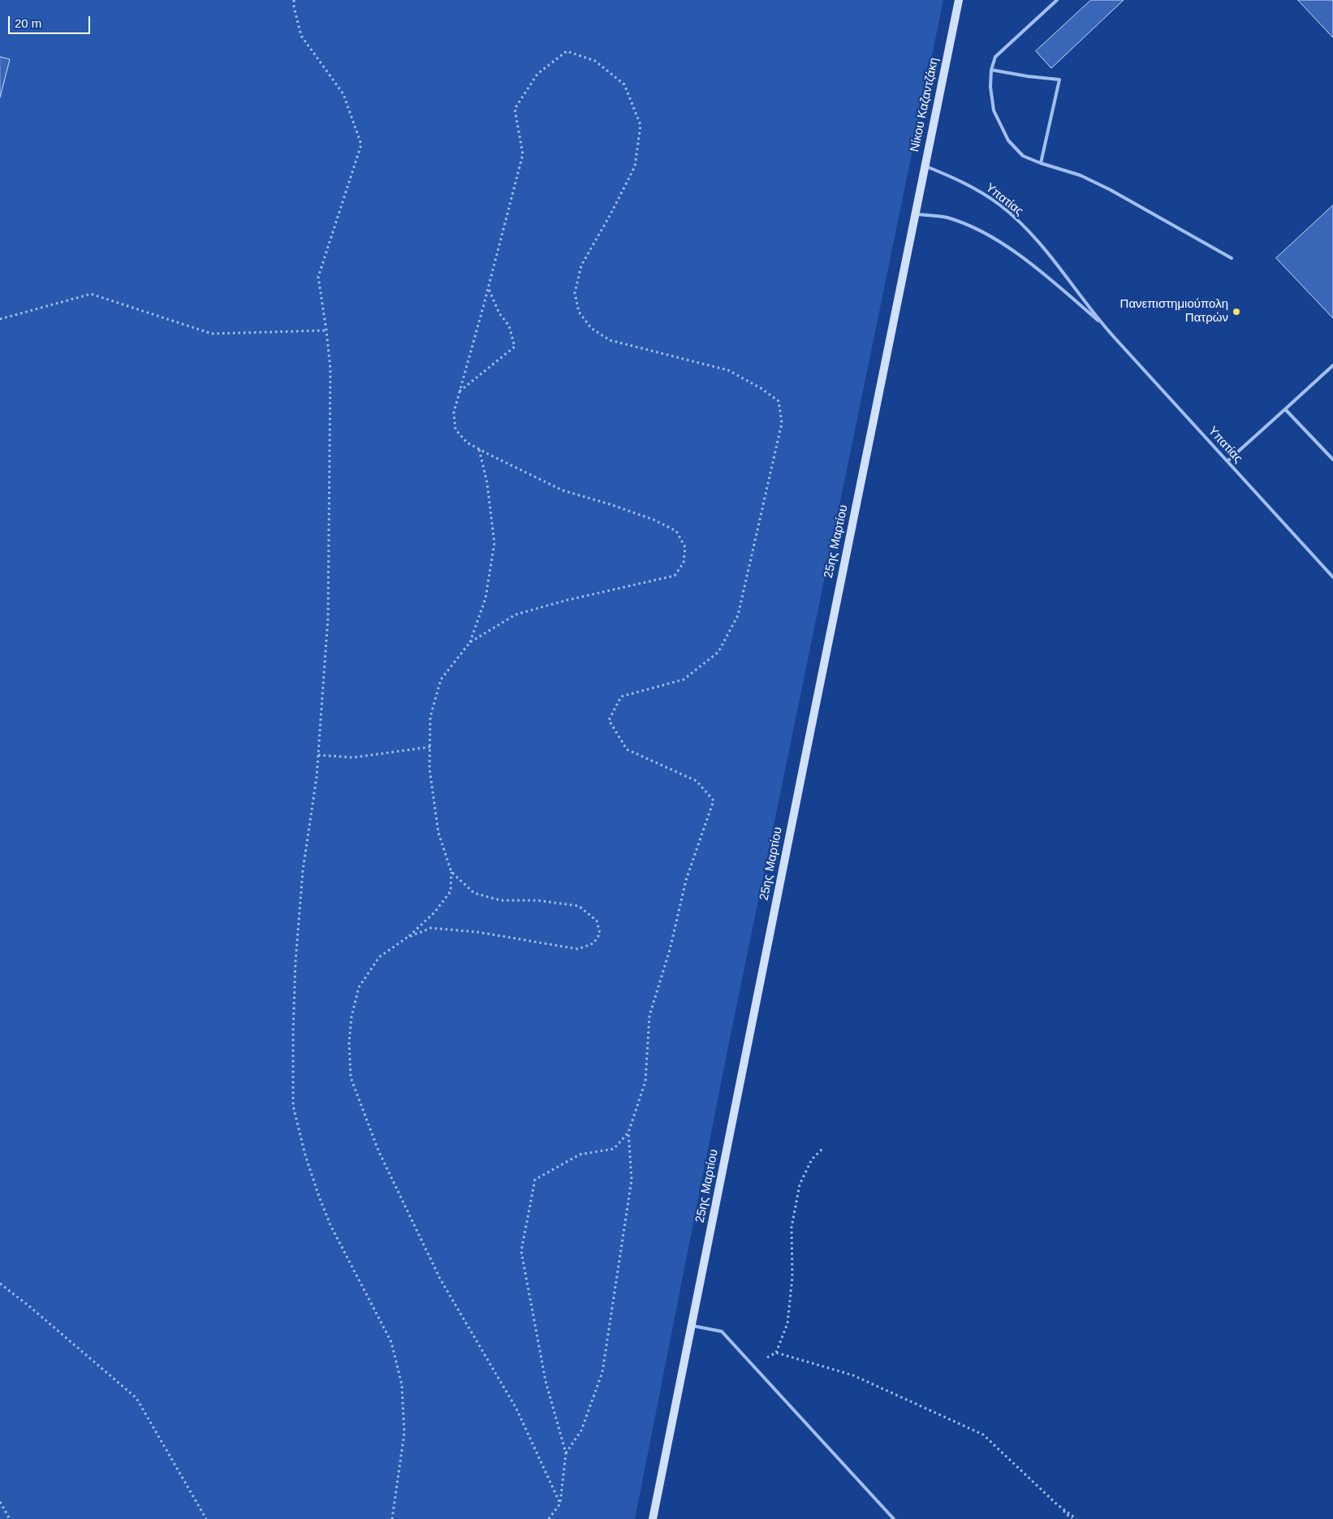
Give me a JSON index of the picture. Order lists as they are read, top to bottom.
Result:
{
  "streets": {
    "street": ["Νίκου Καζαντζάκη", "25ης Μαρτίου"],
    "lane": ["Υπατίας"]
  },
  "crossings": [
    ["Νίκου Καζαντζάκη", "Υπατίας"],
    ["Νίκου Καζαντζάκη", "25ης Μαρτίου"],
    ["Υπατίας", "25ης Μαρτίου"]
  ],
  "places": ["Πανεπιστημιούπολη Πατρών"],
  "scale_bar": "20 m"
}
